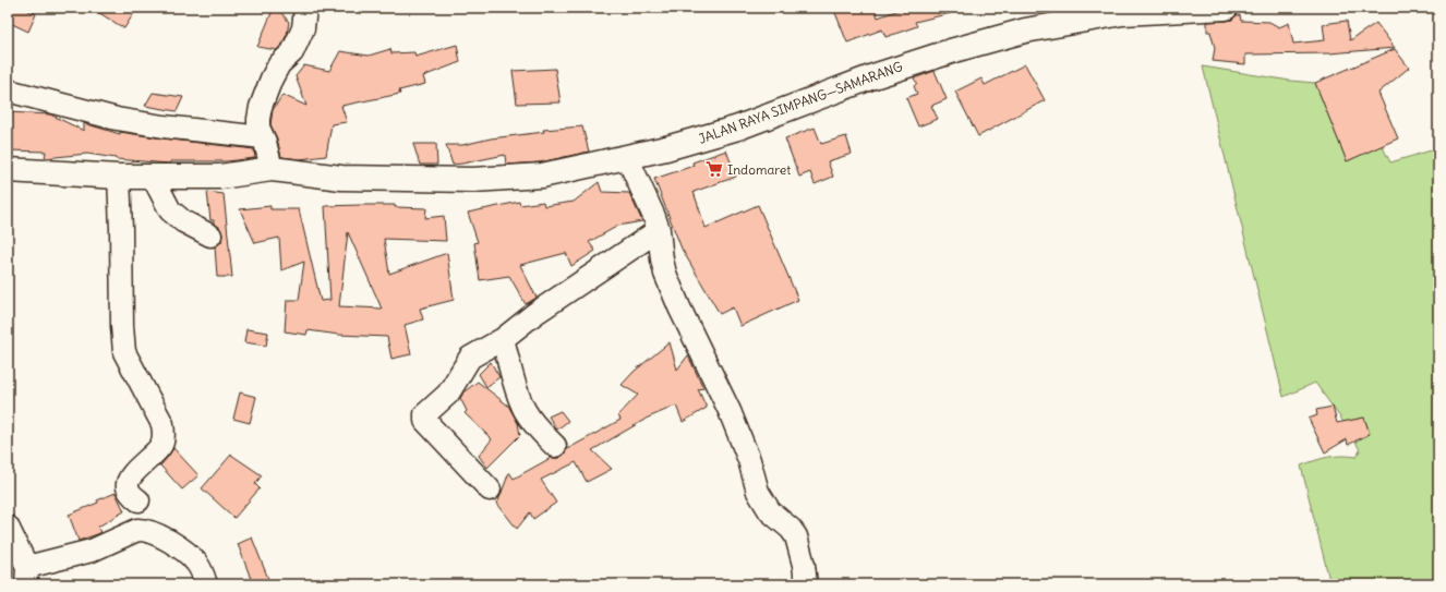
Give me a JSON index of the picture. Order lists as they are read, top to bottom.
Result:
{
  "streets": {
    "main road": ["JALAN RAYA SIMPANG—SAMARANG"]
  },
  "places": {
    "supermarket": ["Indomaret"]
  }
}
